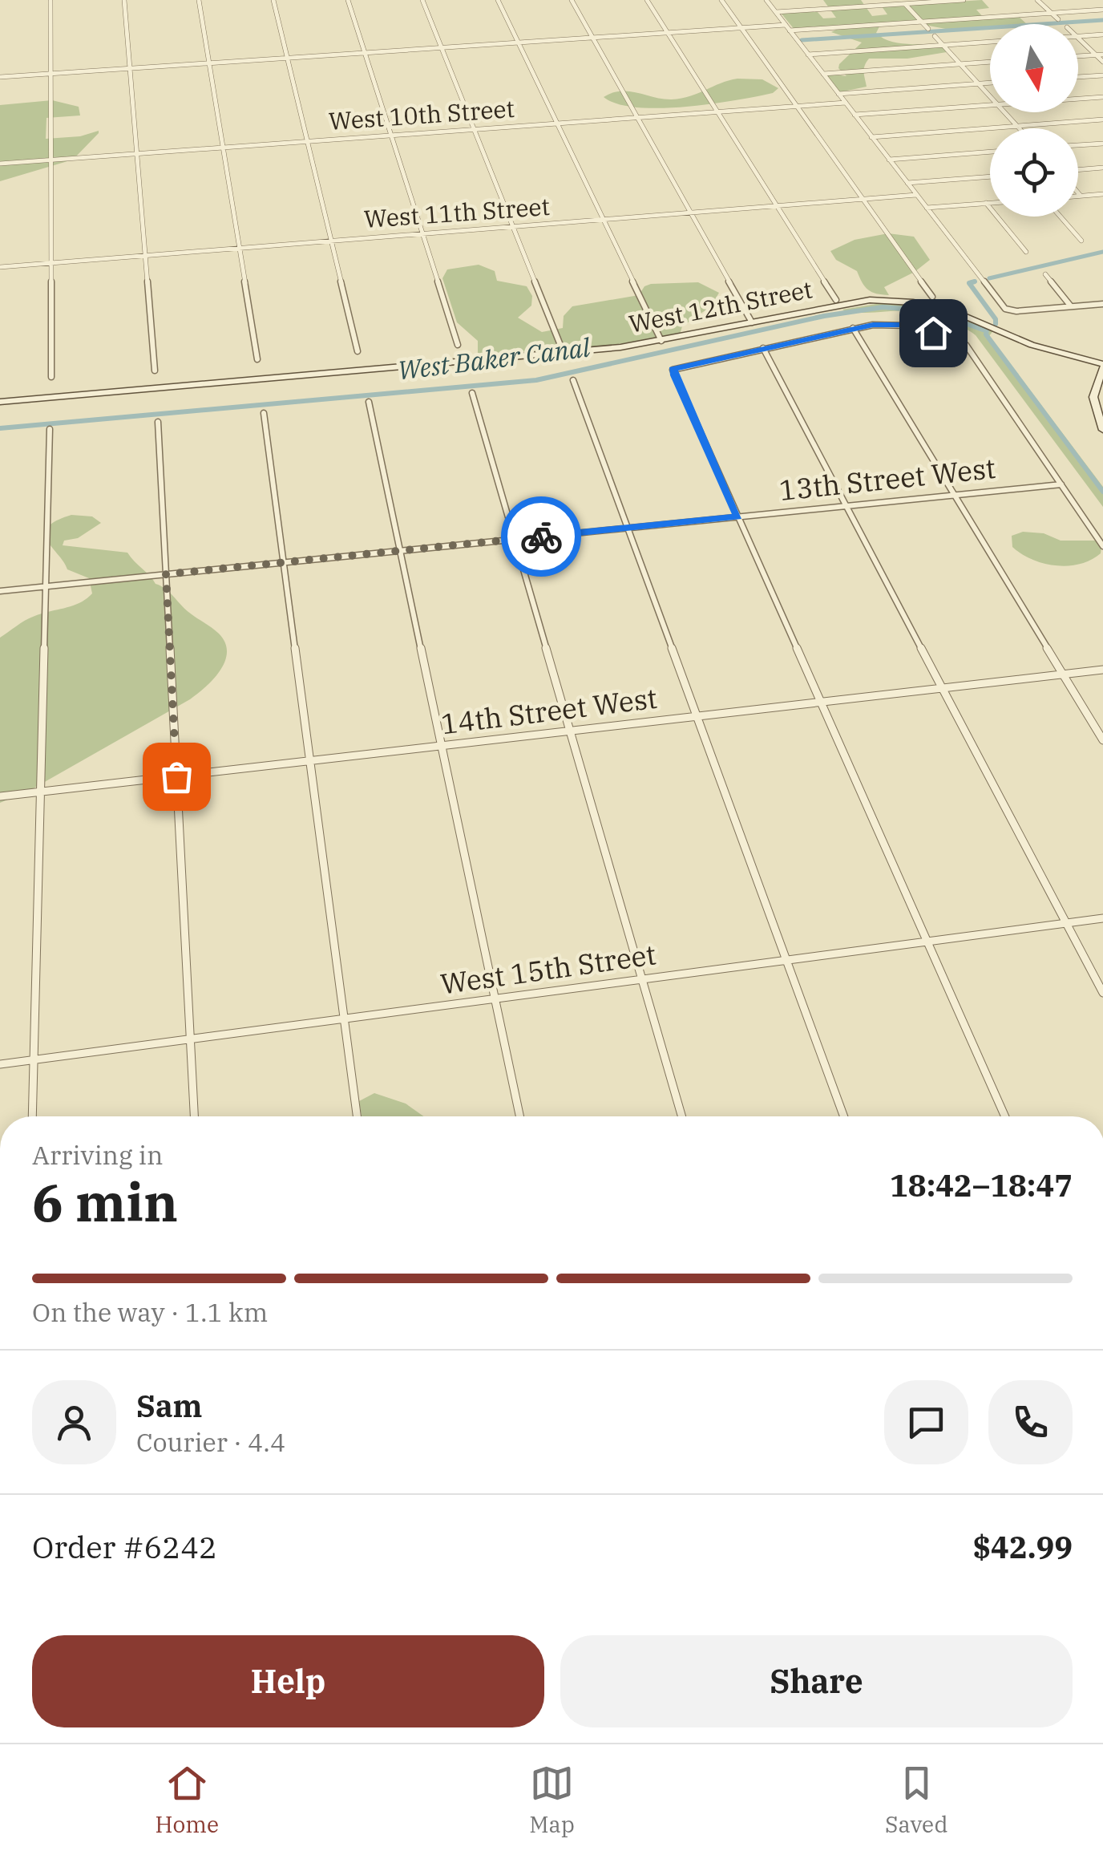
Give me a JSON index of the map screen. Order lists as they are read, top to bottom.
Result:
{
  "streets": {
    "street": [
      "West 10th Street",
      "West 11th Street",
      "West 12th Street",
      "13th Street West",
      "14th Street West",
      "West 15th Street"
    ]
  },
  "water": ["West Baker Canal"],
  "north": "bottom",
  "page": {
    "heading": ["6 min", "Arriving in", "18:42–18:47"],
    "panel": [
      "Sam",
      "Courier · 4.4",
      "Order #6242",
      "$42.99"
    ],
    "bar": "On the way · 1.1 km",
    "buttons": ["Help", "Share"],
    "tabs": ["Home", "Map", "Saved"]
  }
}
